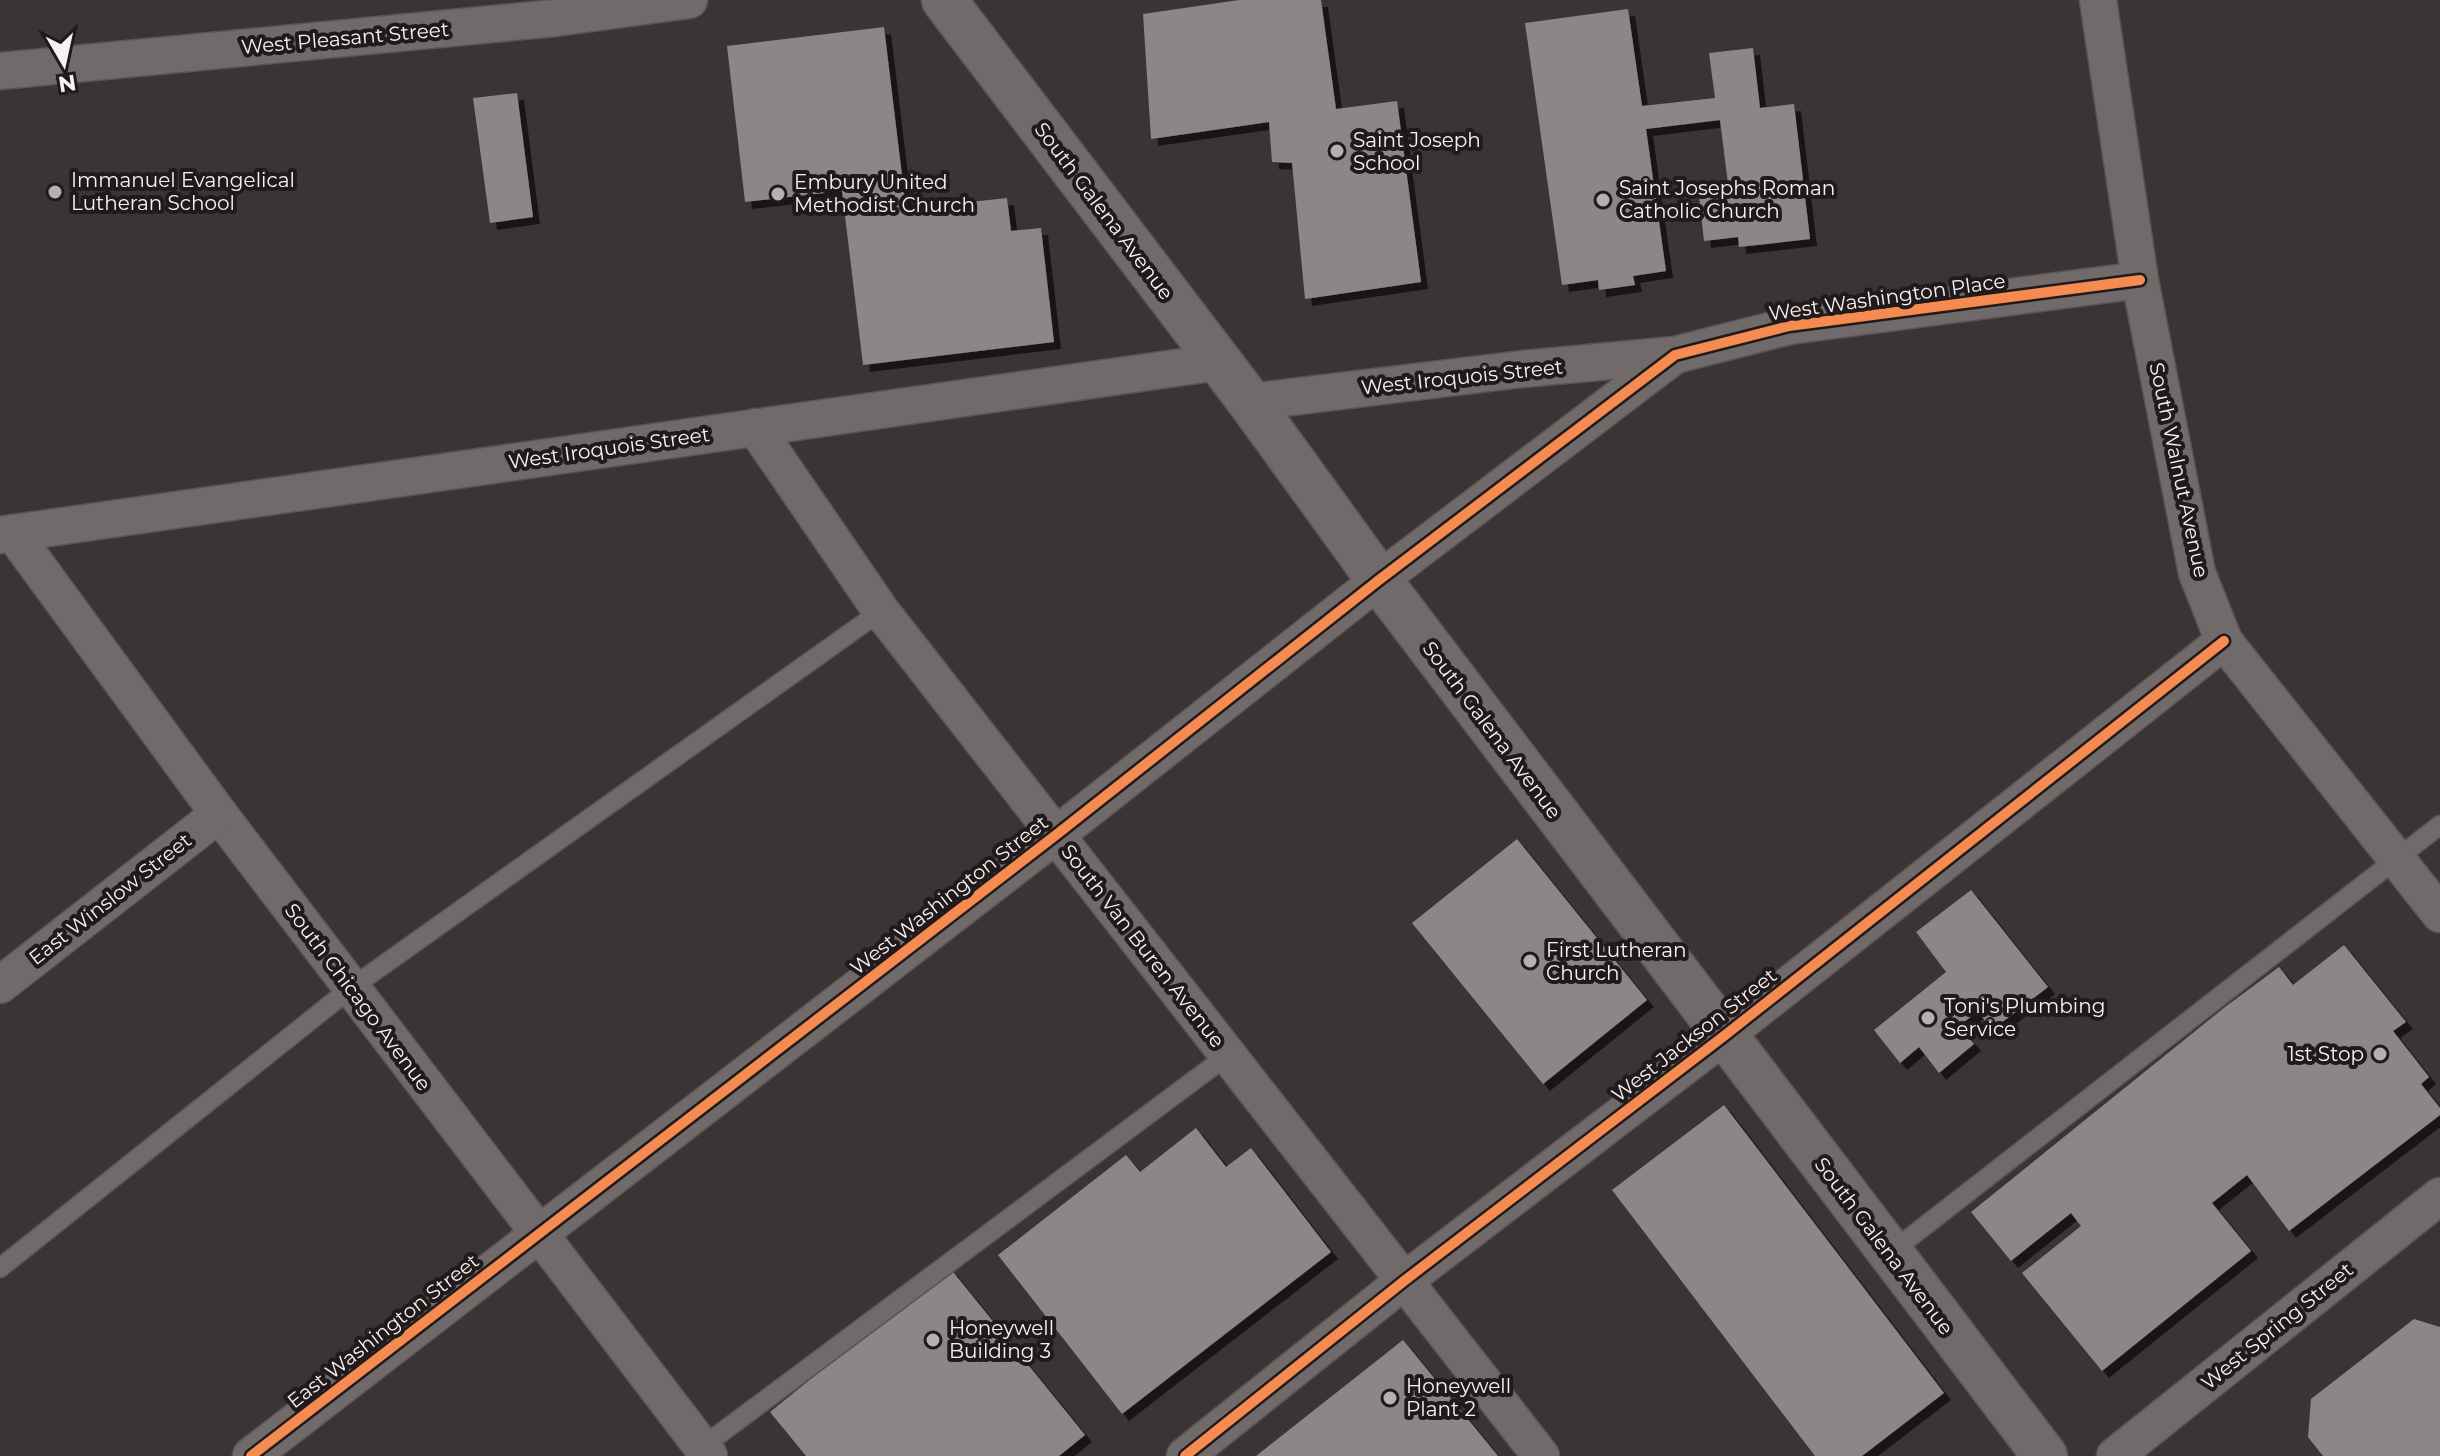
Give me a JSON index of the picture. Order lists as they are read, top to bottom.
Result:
{
  "streets": {
    "main road": ["South Galena Avenue"],
    "street": [
      "West Pleasant Street",
      "West Washington Place",
      "West Iroquois Street",
      "South Walnut Avenue",
      "West Washington Street",
      "East Winslow Street",
      "South Van Buren Avenue",
      "South Chicago Avenue",
      "West Jackson Street",
      "West Spring Street",
      "East Washington Street"
    ]
  },
  "crossings": [
    ["South Galena Avenue", "West Washington Place"],
    ["South Galena Avenue", "West Iroquois Street"],
    ["South Galena Avenue", "West Washington Street"],
    ["South Galena Avenue", "West Jackson Street"],
    ["West Washington Place", "West Iroquois Street"],
    ["West Washington Place", "South Walnut Avenue"],
    ["West Washington Place", "West Washington Street"],
    ["West Iroquois Street", "South Van Buren Avenue"],
    ["West Iroquois Street", "South Chicago Avenue"],
    ["South Walnut Avenue", "West Jackson Street"],
    ["West Washington Street", "South Van Buren Avenue"],
    ["West Washington Street", "South Chicago Avenue"],
    ["West Washington Street", "East Washington Street"],
    ["East Winslow Street", "South Chicago Avenue"],
    ["South Van Buren Avenue", "West Jackson Street"],
    ["South Chicago Avenue", "East Washington Street"]
  ],
  "places": [
    "Saint Joseph School",
    "Immanuel Evangelical Lutheran School",
    "Embury United Methodist Church",
    "Saint Josephs Roman Catholic Church",
    "First Lutheran Church",
    "Toni's Plumbing Service",
    "1st Stop",
    "Honeywell Building 3",
    "Honeywell Plant 2"
  ],
  "north": "bottom"
}
